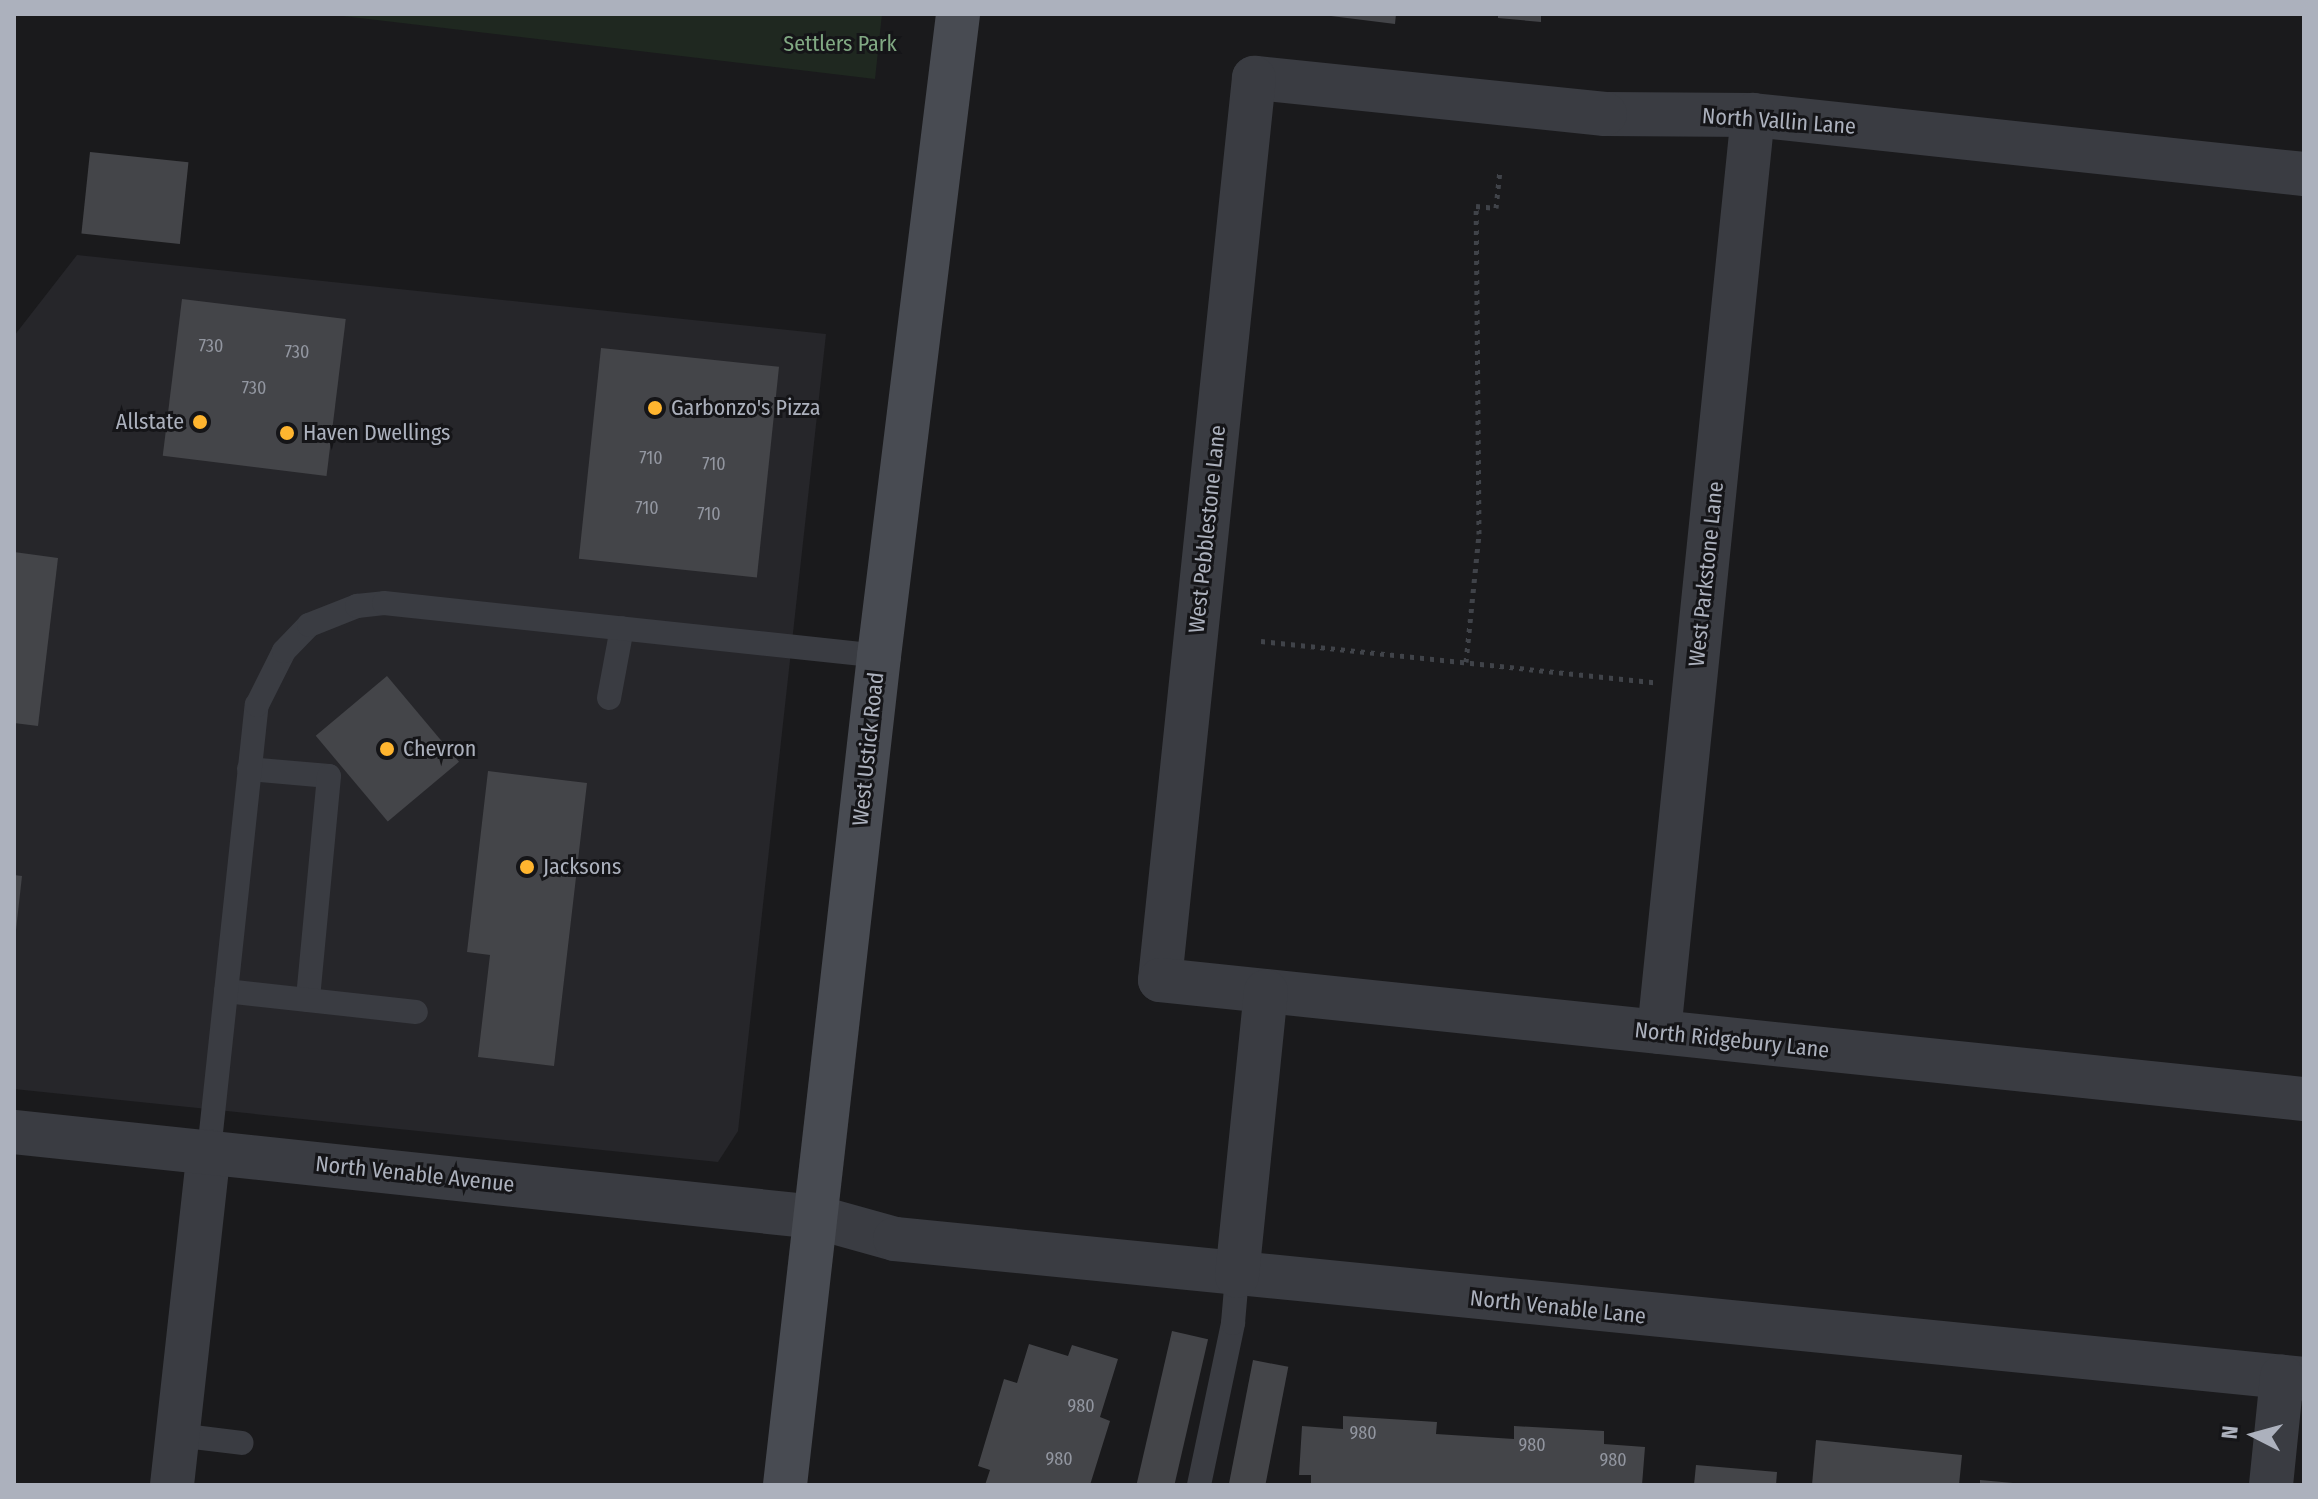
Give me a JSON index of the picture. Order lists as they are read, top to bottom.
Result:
{
  "streets": {
    "main road": ["West Ustick Road"],
    "street": [
      "North Vallin Lane",
      "West Pebblestone Lane",
      "West Parkstone Lane",
      "North Ridgebury Lane",
      "North Venable Avenue",
      "North Venable Lane"
    ]
  },
  "crossings": [
    ["North Vallin Lane", "West Pebblestone Lane"],
    ["North Vallin Lane", "West Parkstone Lane"],
    ["West Pebblestone Lane", "North Ridgebury Lane"],
    ["West Parkstone Lane", "North Ridgebury Lane"],
    ["West Ustick Road", "North Venable Avenue"],
    ["West Ustick Road", "North Venable Lane"],
    ["North Venable Avenue", "North Venable Lane"]
  ],
  "parks": ["Settlers Park"],
  "places": [
    "Garbonzo's Pizza",
    "Allstate",
    "Haven Dwellings",
    "Chevron",
    "Jacksons"
  ],
  "house_numbers": [
    "730",
    "730",
    "730",
    "710",
    "710",
    "710",
    "710",
    "980",
    "980",
    "980",
    "980",
    "980"
  ],
  "north": "left"
}
